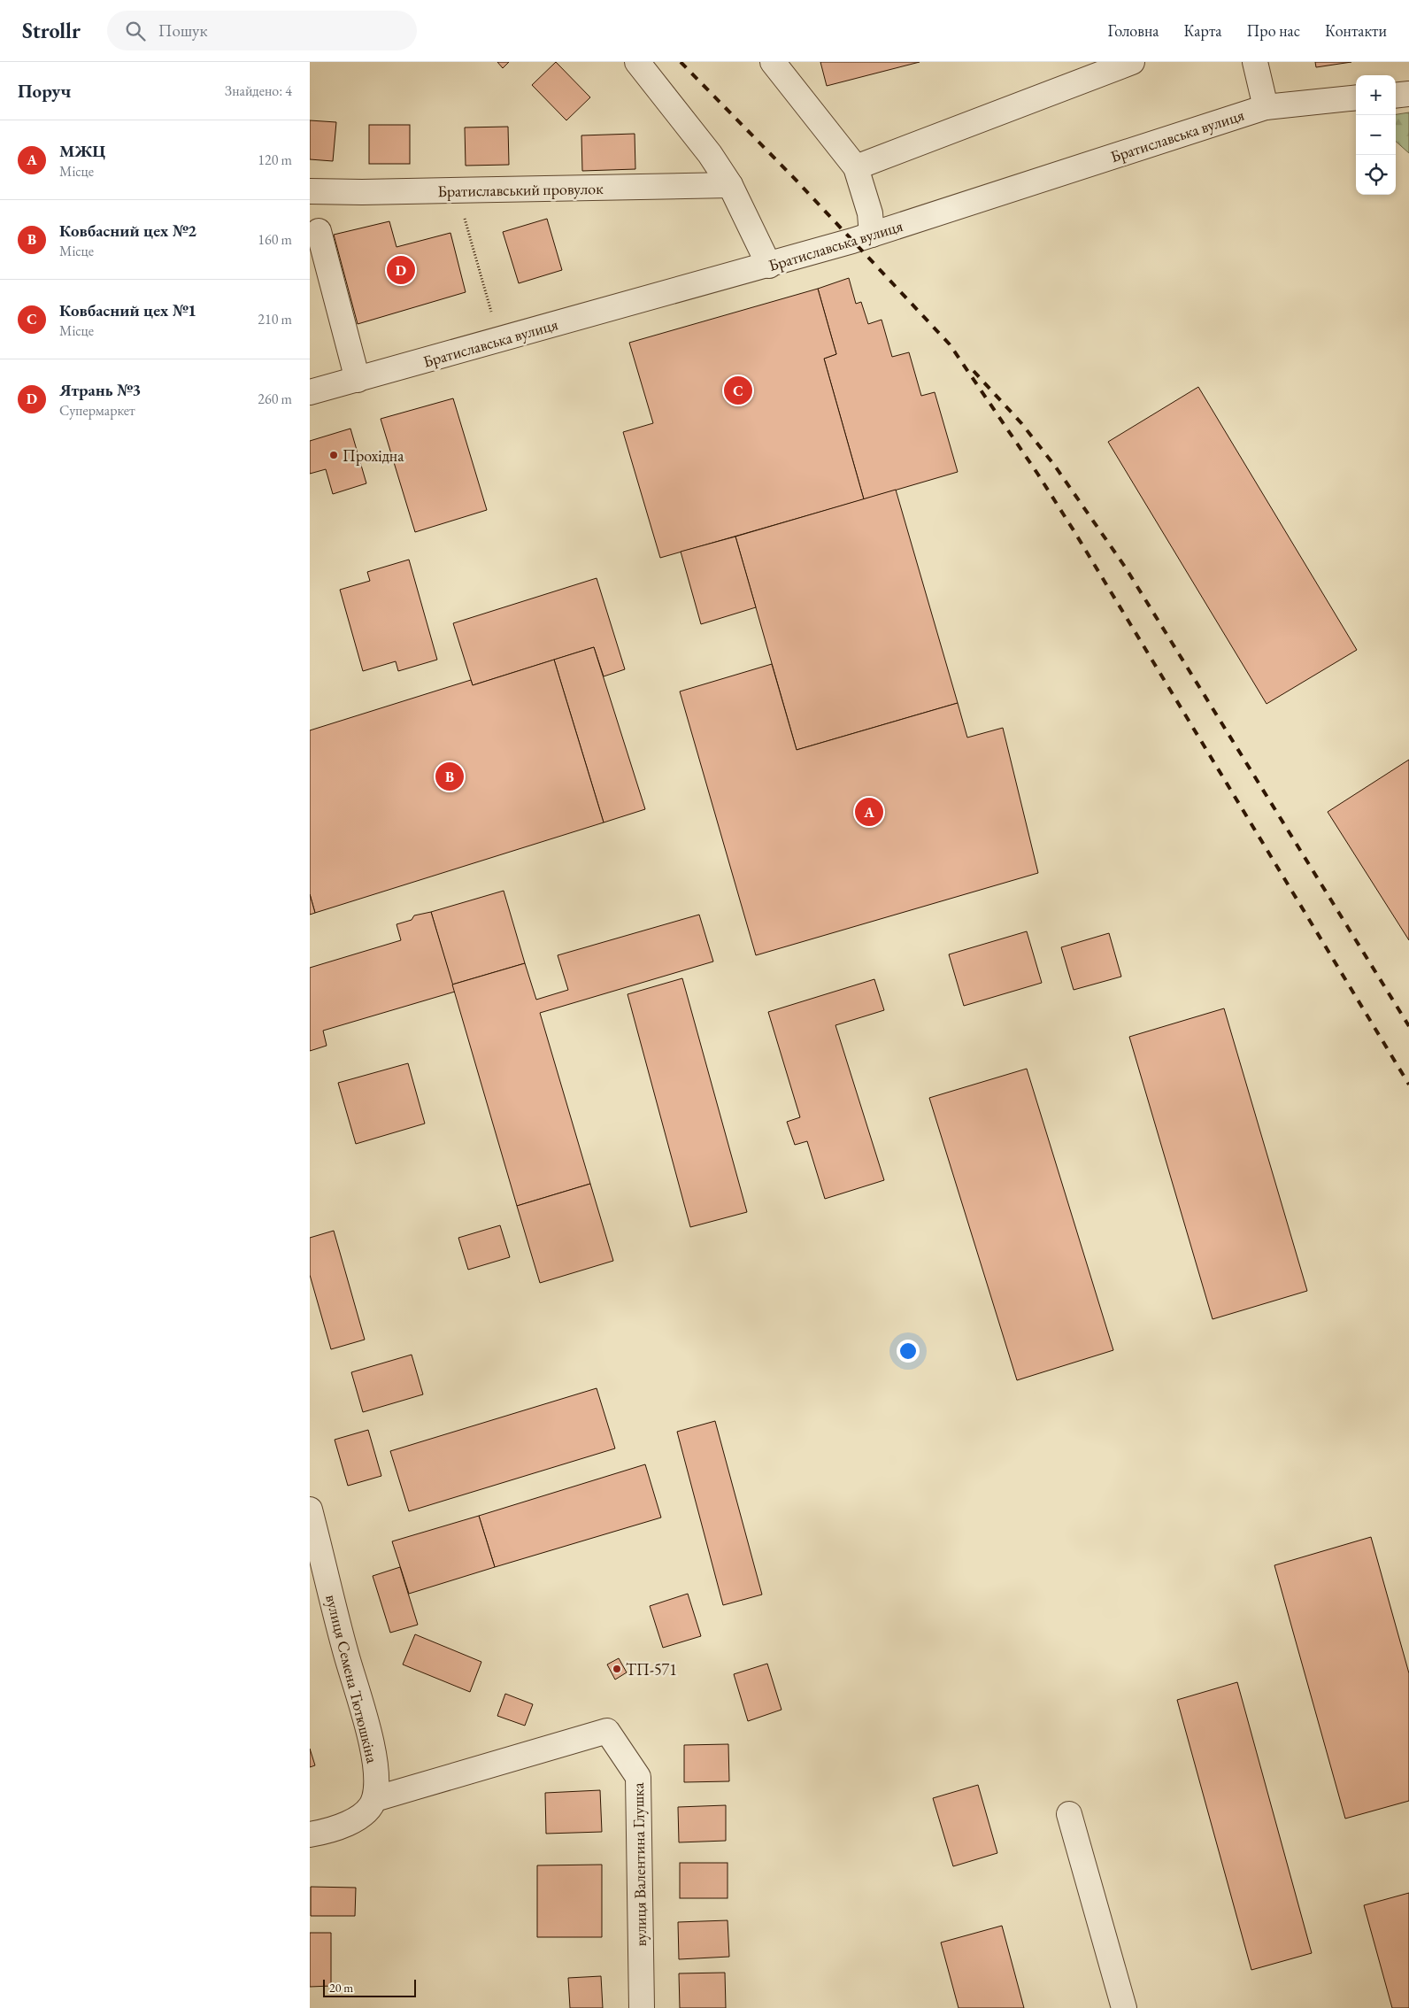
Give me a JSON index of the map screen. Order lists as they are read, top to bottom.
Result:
{
  "streets": {
    "street": [
      "Братиславська вулиця",
      "Братиславський провулок",
      "вулиця Семена Тютюшкіна",
      "вулиця Валентина Глушка"
    ]
  },
  "crossings": [
    ["вулиця Семена Тютюшкіна", "вулиця Валентина Глушка"]
  ],
  "places": ["Прохідна", "ТП-571"],
  "scale_bar": "20 m",
  "page": {
    "header": "Strollr",
    "search": "Пошук",
    "nav": [
      "Головна",
      "Карта",
      "Про нас",
      "Контакти"
    ],
    "heading": ["Поруч", "Знайдено: 4"],
    "map_buttons": ["+", "−"],
    "list": [
      {
        "mark": "A",
        "name": "МЖЦ",
        "note": "Місце",
        "value": "120 m"
      },
      {
        "mark": "B",
        "name": "Ковбасний цех №2",
        "note": "Місце",
        "value": "160 m"
      },
      {
        "mark": "C",
        "name": "Ковбасний цех №1",
        "note": "Місце",
        "value": "210 m"
      },
      {
        "mark": "D",
        "name": "Ятрань №3",
        "note": "Супермаркет",
        "value": "260 m"
      }
    ],
    "pins": [
      "D",
      "C",
      "B",
      "A"
    ],
    "scale": "20 m"
  }
}
